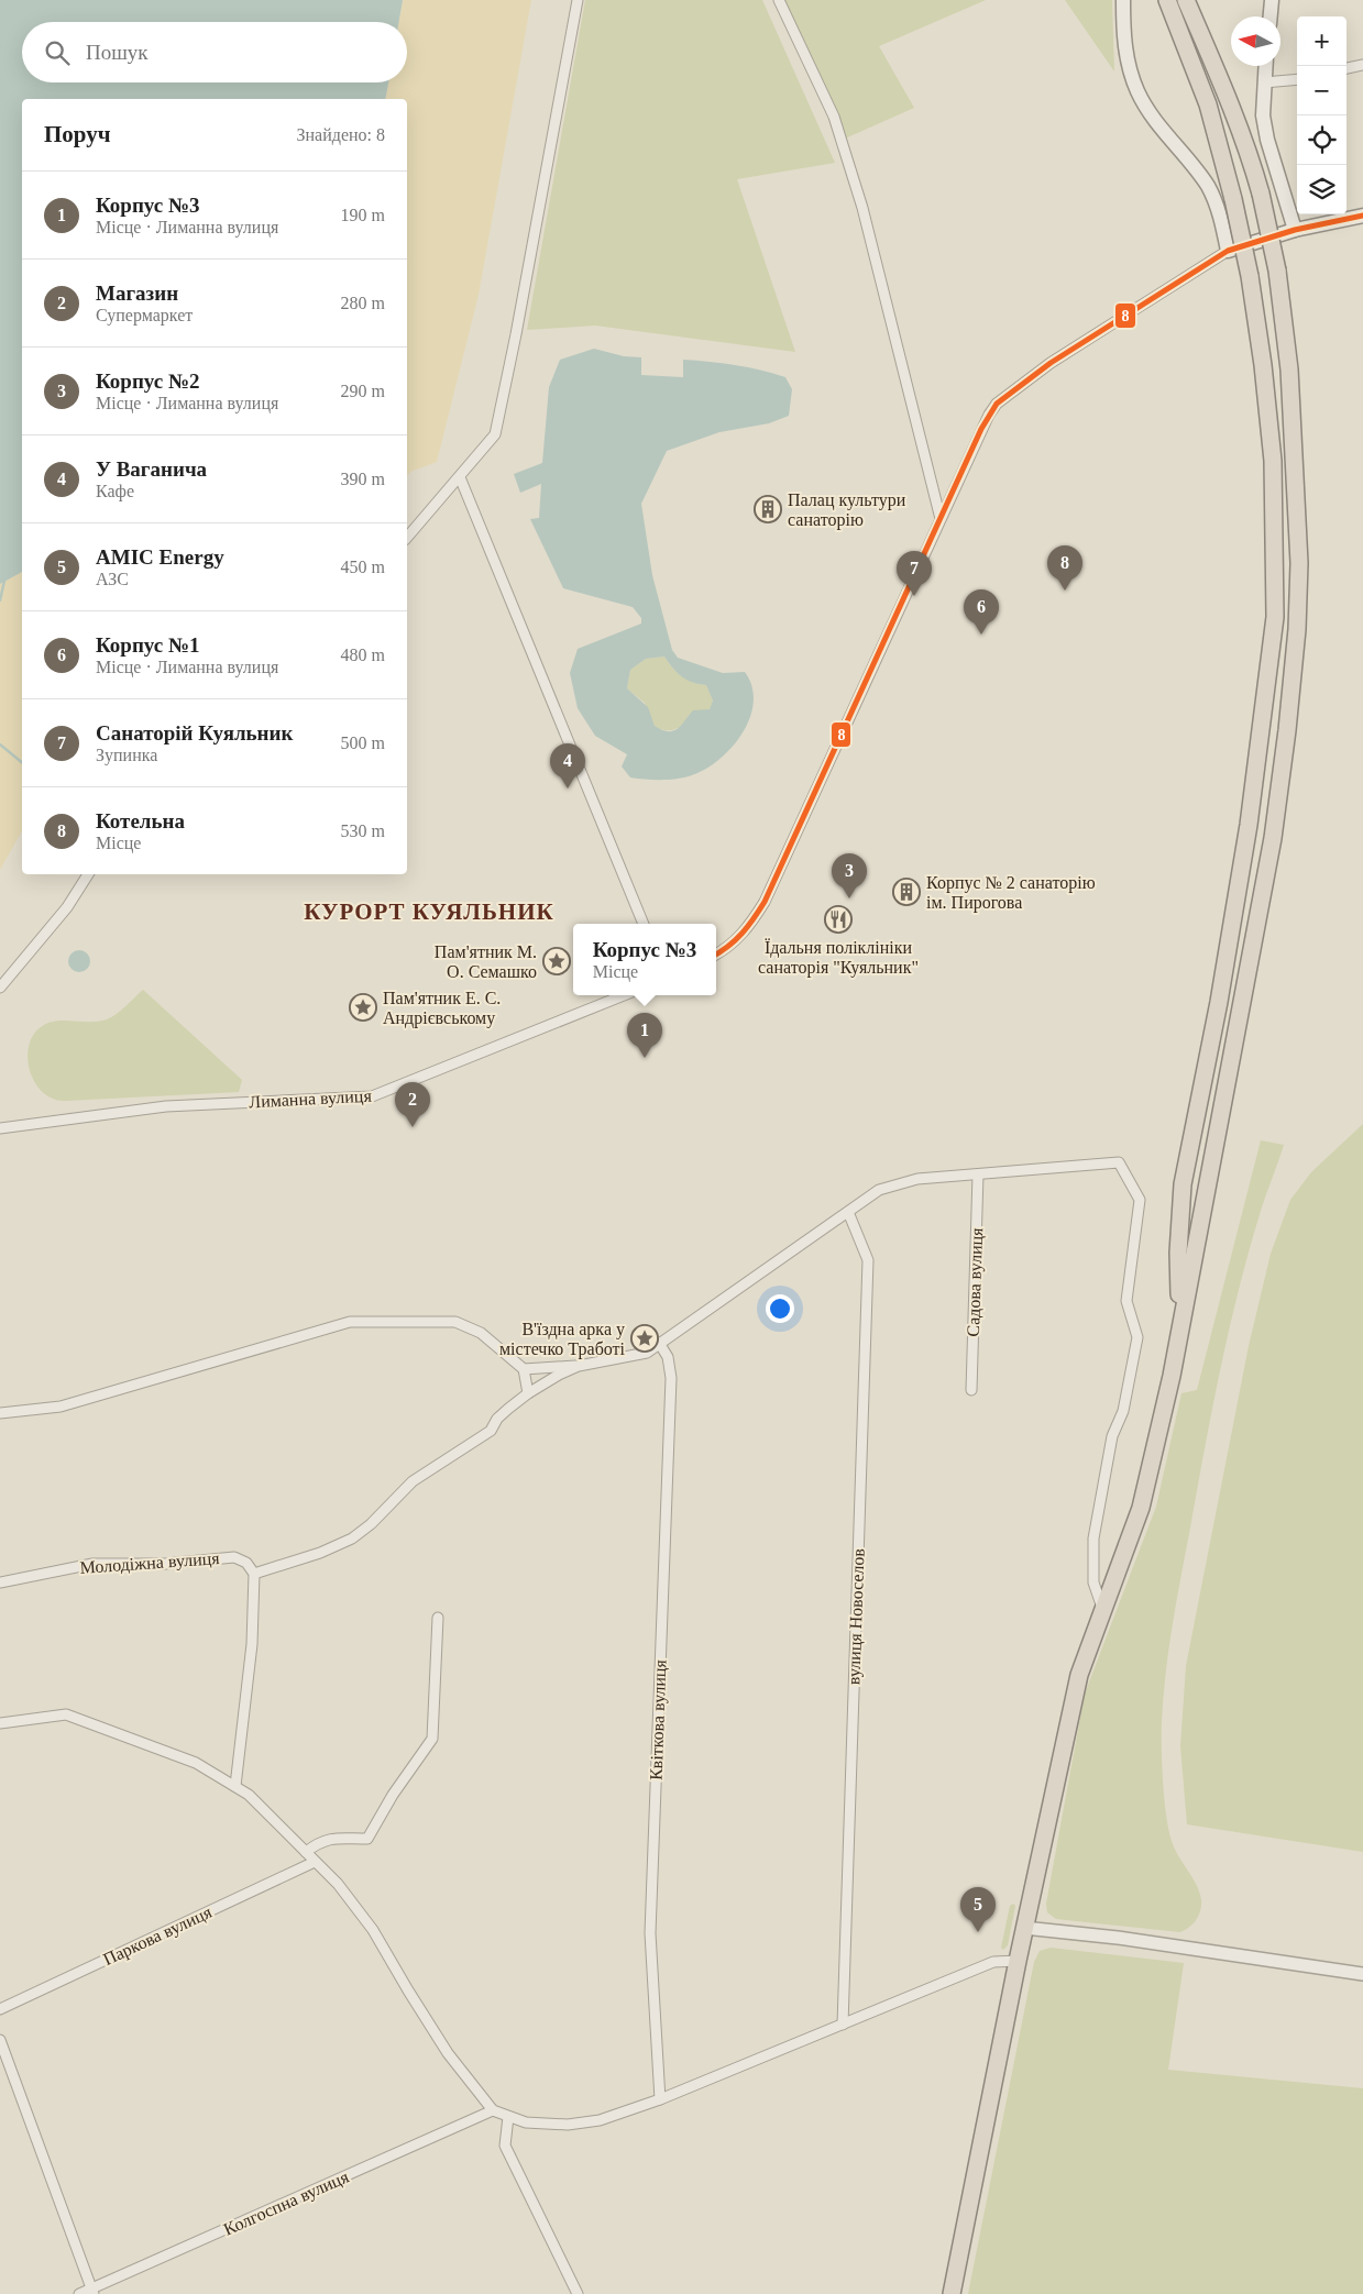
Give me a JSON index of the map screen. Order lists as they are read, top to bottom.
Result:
{
  "streets": {
    "street": [
      "Лиманна вулиця",
      "Садова вулиця",
      "Молодіжна вулиця",
      "вулиця Новоселов",
      "Квіткова вулиця",
      "Паркова вулиця",
      "Колгоспна вулиця"
    ]
  },
  "districts": ["КУРОРТ КУЯЛЬНИК"],
  "places": {
    "building": ["Палац культури санаторію", "Корпус № 2 санаторію ім. Пирогова"],
    "restaurant": ["Їдальня поліклініки санаторія \"Куяльник\""],
    "place": ["Пам'ятник М. О. Семашко", "Пам'ятник Е. С. Андрієвському", "В'їздна арка у містечко Тработі"]
  },
  "lines": ["transit line 8"],
  "north": "left",
  "page": {
    "map_buttons": ["+", "−"],
    "search": "Пошук",
    "heading": ["Поруч", "Знайдено: 8"],
    "list": [
      {
        "mark": "1",
        "name": "Корпус №3",
        "note": "Місце · Лиманна вулиця",
        "value": "190 m"
      },
      {
        "mark": "2",
        "name": "Магазин",
        "note": "Супермаркет",
        "value": "280 m"
      },
      {
        "mark": "3",
        "name": "Корпус №2",
        "note": "Місце · Лиманна вулиця",
        "value": "290 m"
      },
      {
        "mark": "4",
        "name": "У Ваганича",
        "note": "Кафе",
        "value": "390 m"
      },
      {
        "mark": "5",
        "name": "AMIC Energy",
        "note": "АЗС",
        "value": "450 m"
      },
      {
        "mark": "6",
        "name": "Корпус №1",
        "note": "Місце · Лиманна вулиця",
        "value": "480 m"
      },
      {
        "mark": "7",
        "name": "Санаторій Куяльник",
        "note": "Зупинка",
        "value": "500 m"
      },
      {
        "mark": "8",
        "name": "Котельна",
        "note": "Місце",
        "value": "530 m"
      }
    ],
    "pins": [
      "8",
      "7",
      "6",
      "4",
      "3",
      "1",
      "2",
      "5"
    ],
    "popup": ["Корпус №3", "Місце"]
  }
}
